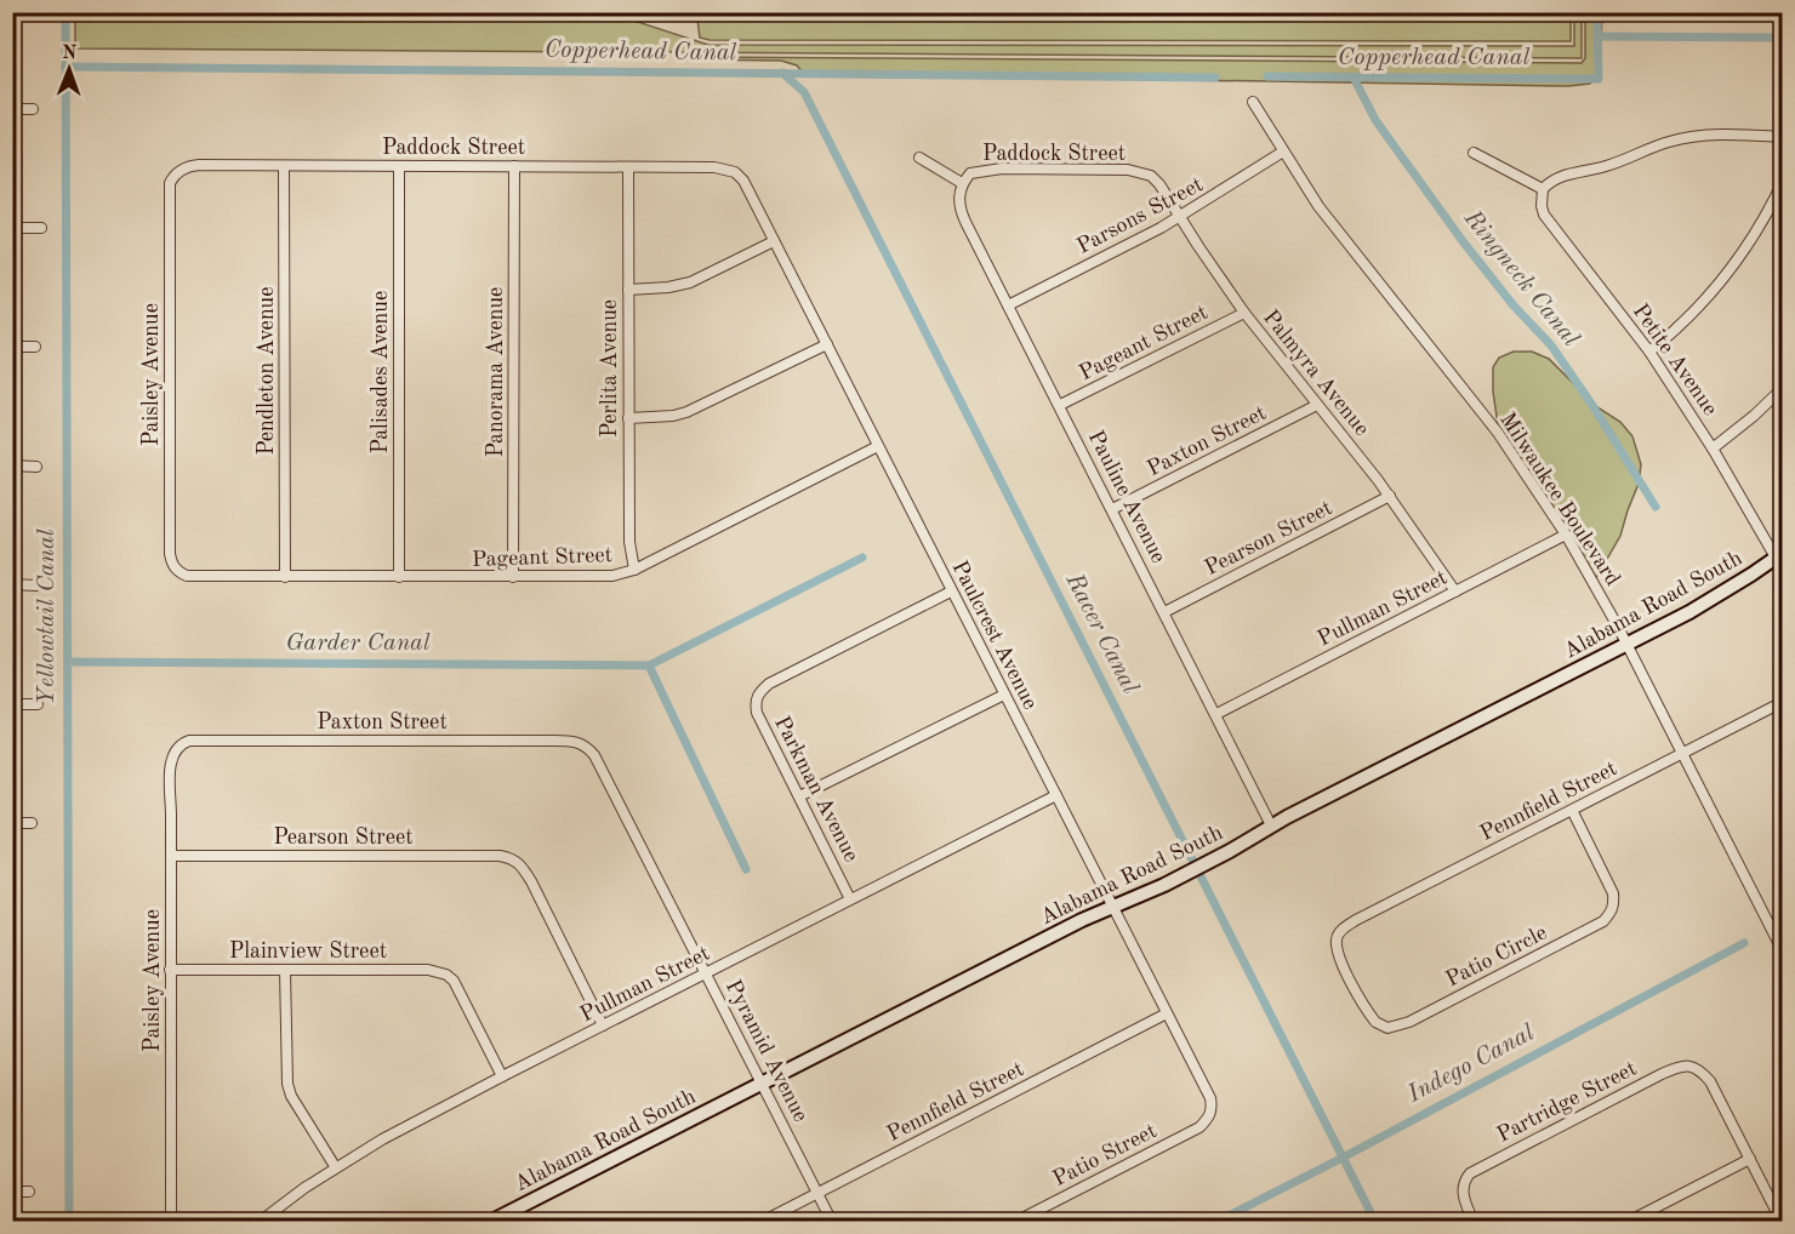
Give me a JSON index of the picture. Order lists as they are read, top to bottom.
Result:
{
  "streets": {
    "street": [
      "Paddock Street",
      "Parsons Street",
      "Pageant Street",
      "Petite Avenue",
      "Perlita Avenue",
      "Pendleton Avenue",
      "Palisades Avenue",
      "Panorama Avenue",
      "Palmyra Avenue",
      "Paisley Avenue",
      "Paxton Street",
      "Pauline Avenue",
      "Milwaukee Boulevard",
      "Pearson Street",
      "Alabama Road South",
      "Pullman Street",
      "Paulcrest Avenue",
      "Parkman Avenue",
      "Pennfield Street",
      "Plainview Street",
      "Patio Circle",
      "Pyramid Avenue",
      "Partridge Street",
      "Patio Street"
    ]
  },
  "crossings": [
    ["Paddock Street", "Perlita Avenue"],
    ["Paddock Street", "Pendleton Avenue"],
    ["Paddock Street", "Palisades Avenue"],
    ["Paddock Street", "Panorama Avenue"],
    ["Paddock Street", "Palmyra Avenue"],
    ["Paddock Street", "Paisley Avenue"],
    ["Paddock Street", "Pauline Avenue"],
    ["Paddock Street", "Paulcrest Avenue"],
    ["Parsons Street", "Palmyra Avenue"],
    ["Parsons Street", "Pauline Avenue"],
    ["Parsons Street", "Milwaukee Boulevard"],
    ["Pageant Street", "Perlita Avenue"],
    ["Pageant Street", "Pendleton Avenue"],
    ["Pageant Street", "Palisades Avenue"],
    ["Pageant Street", "Panorama Avenue"],
    ["Pageant Street", "Palmyra Avenue"],
    ["Pageant Street", "Paisley Avenue"],
    ["Pageant Street", "Pauline Avenue"],
    ["Pageant Street", "Paulcrest Avenue"],
    ["Petite Avenue", "Alabama Road South"],
    ["Palmyra Avenue", "Paxton Street"],
    ["Palmyra Avenue", "Pearson Street"],
    ["Palmyra Avenue", "Pullman Street"],
    ["Paisley Avenue", "Paxton Street"],
    ["Paisley Avenue", "Pearson Street"],
    ["Paisley Avenue", "Plainview Street"],
    ["Paxton Street", "Pauline Avenue"],
    ["Paxton Street", "Pyramid Avenue"],
    ["Pauline Avenue", "Pearson Street"],
    ["Pauline Avenue", "Alabama Road South"],
    ["Pauline Avenue", "Pullman Street"],
    ["Milwaukee Boulevard", "Alabama Road South"],
    ["Milwaukee Boulevard", "Pullman Street"],
    ["Milwaukee Boulevard", "Pennfield Street"],
    ["Pearson Street", "Pullman Street"],
    ["Alabama Road South", "Paulcrest Avenue"],
    ["Alabama Road South", "Pyramid Avenue"],
    ["Pullman Street", "Paulcrest Avenue"],
    ["Pullman Street", "Parkman Avenue"],
    ["Pullman Street", "Plainview Street"],
    ["Pullman Street", "Pyramid Avenue"],
    ["Paulcrest Avenue", "Parkman Avenue"],
    ["Paulcrest Avenue", "Pennfield Street"],
    ["Paulcrest Avenue", "Patio Street"],
    ["Pennfield Street", "Patio Circle"],
    ["Pennfield Street", "Pyramid Avenue"]
  ],
  "water": [
    "Copperhead Canal",
    "Ringneck Canal",
    "Yellowtail Canal",
    "Racer Canal",
    "Garder Canal",
    "Indego Canal"
  ],
  "north": "top"
}
